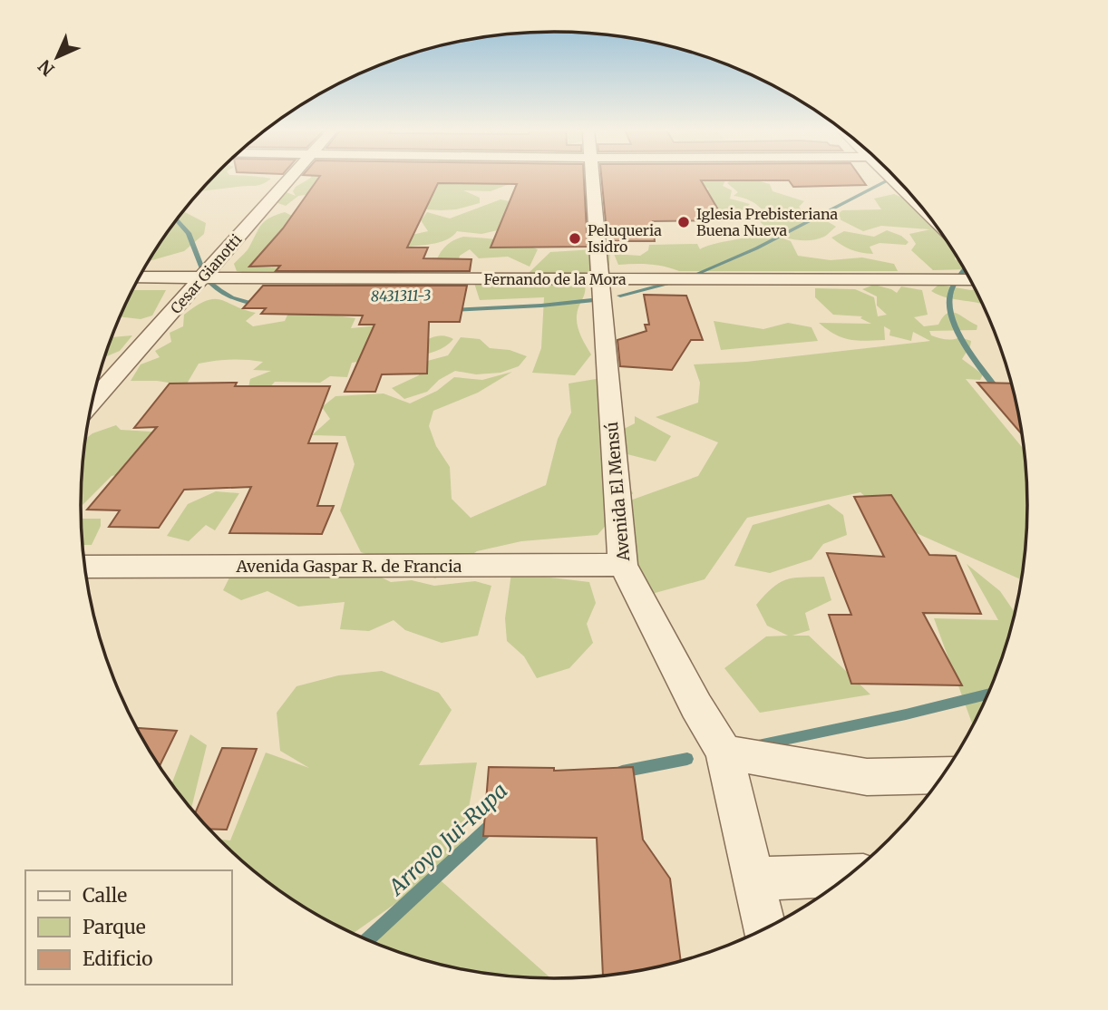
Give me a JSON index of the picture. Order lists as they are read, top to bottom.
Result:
{
  "streets": {
    "street": [
      "Cesar Gianotti",
      "Fernando de la Mora",
      "Avenida El Mensú",
      "Avenida Gaspar R. de Francia"
    ]
  },
  "crossings": [
    ["Cesar Gianotti", "Fernando de la Mora"],
    ["Fernando de la Mora", "Avenida El Mensú"],
    ["Avenida El Mensú", "Avenida Gaspar R. de Francia"]
  ],
  "water": ["8431311-3", "Arroyo Jui-Rupa"],
  "places": ["Iglesia Prebisteriana Buena Nueva", "Peluqueria Isidro"],
  "legend": ["Calle", "Parque", "Edificio"],
  "north": "bottom left"
}
